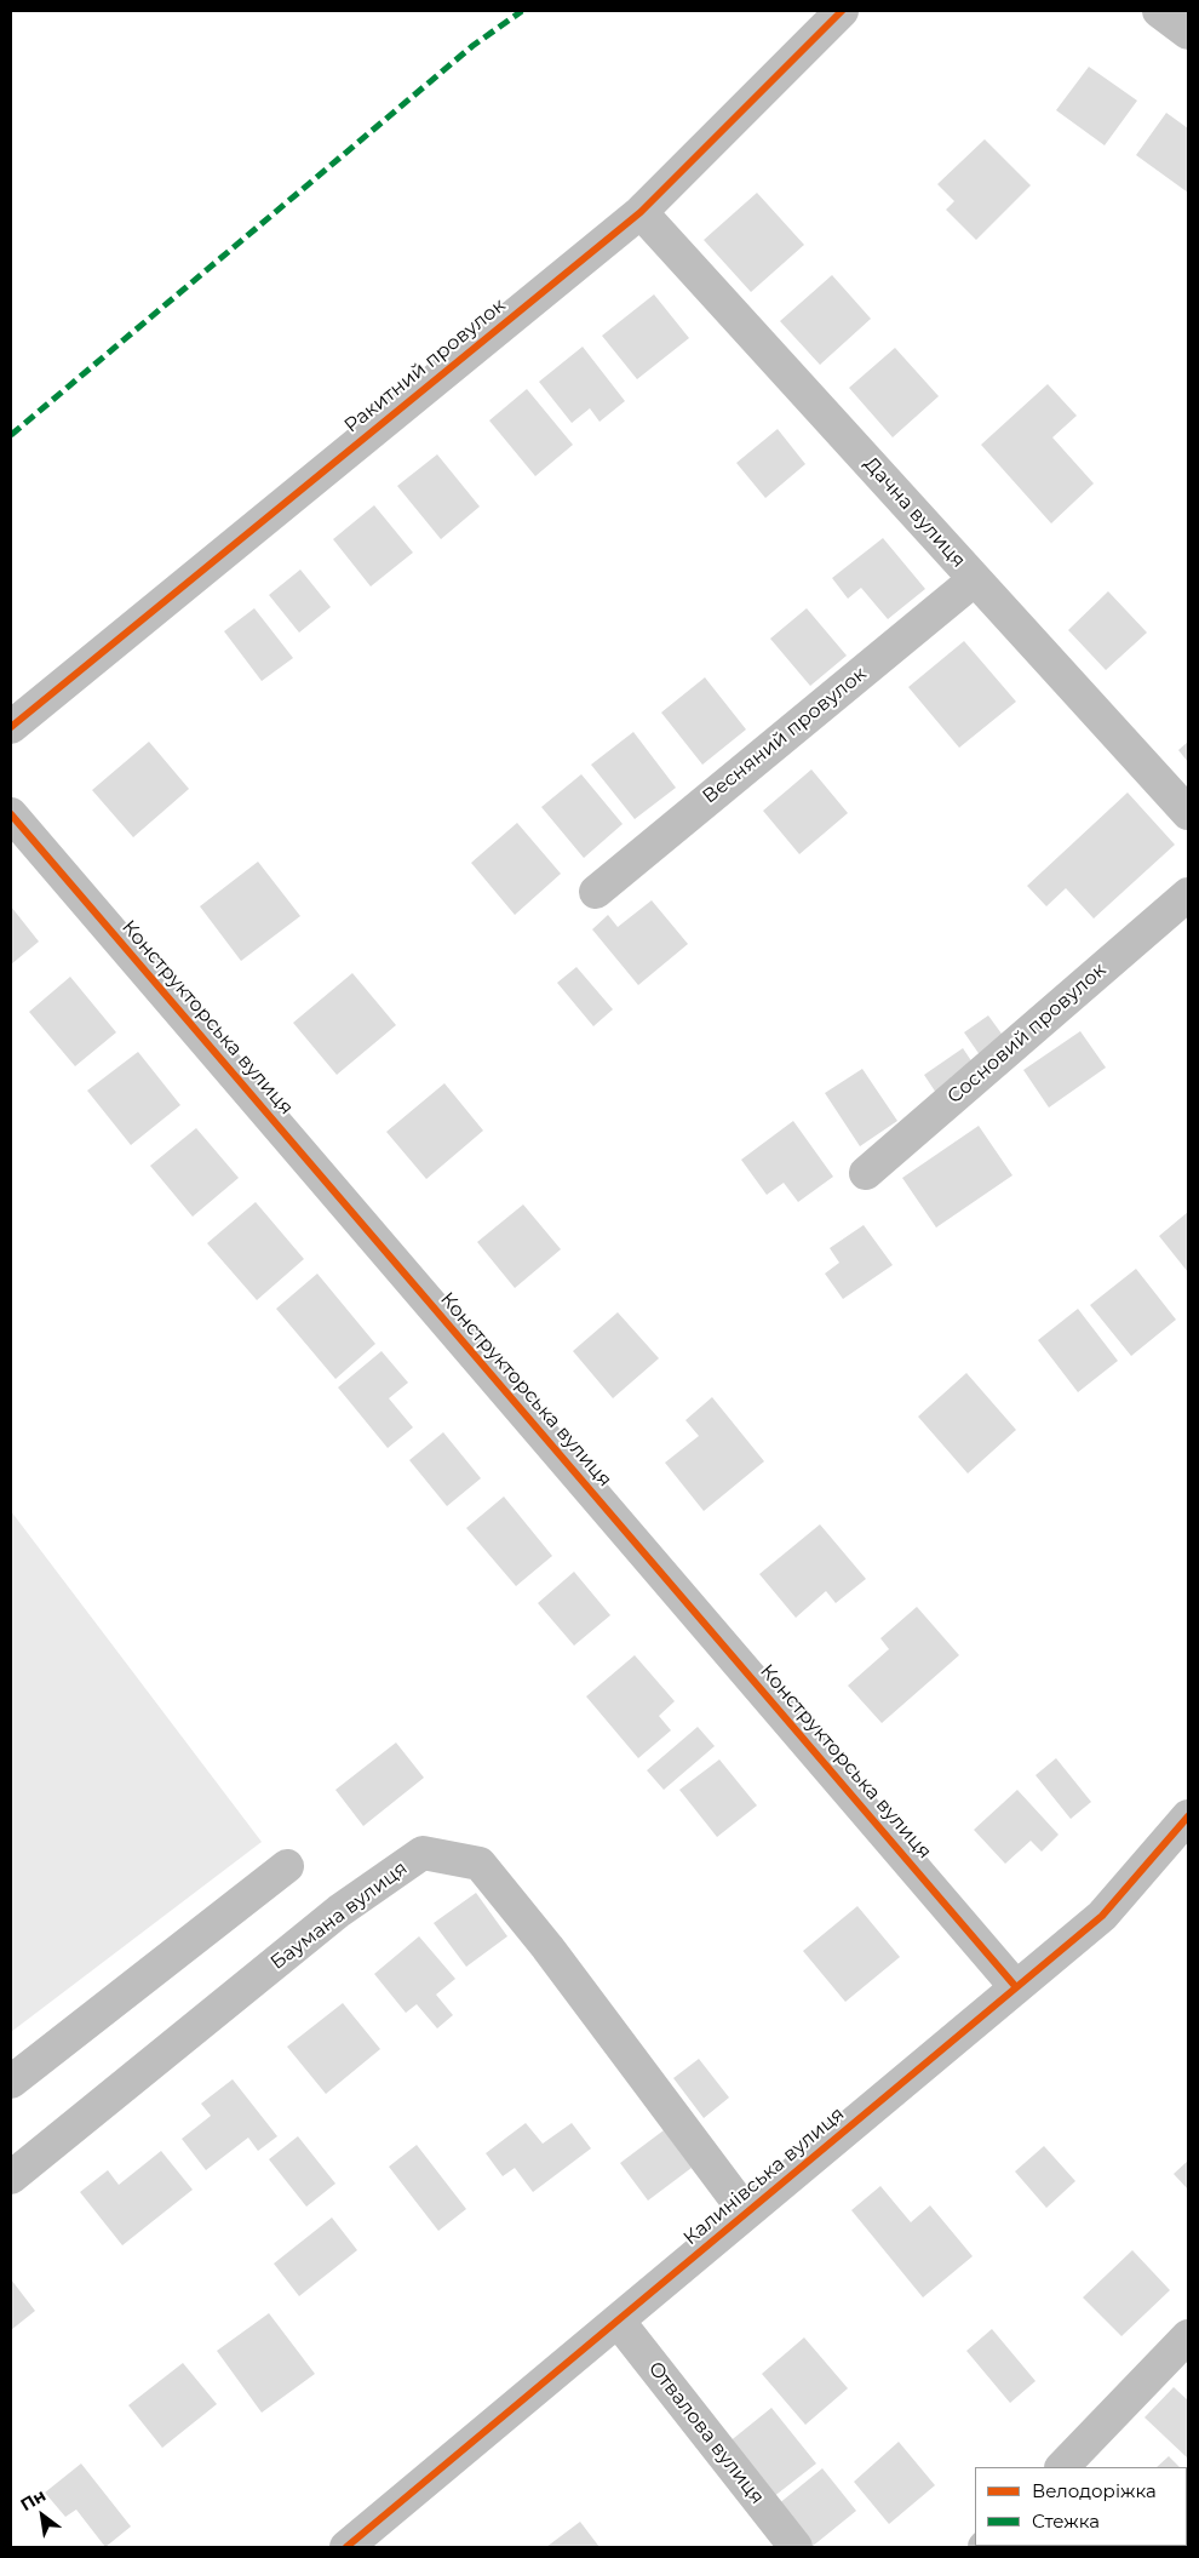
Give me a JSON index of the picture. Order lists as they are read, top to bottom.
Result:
{
  "streets": {
    "street": [
      "Ракитний провулок",
      "Дачна вулиця",
      "Весняний провулок",
      "Конструкторська вулиця",
      "Сосновий провулок",
      "Баумана вулиця",
      "Калинівська вулиця",
      "Отвалова вулиця"
    ]
  },
  "crossings": [
    ["Ракитний провулок", "Дачна вулиця"],
    ["Дачна вулиця", "Весняний провулок"],
    ["Конструкторська вулиця", "Калинівська вулиця"],
    ["Баумана вулиця", "Калинівська вулиця"],
    ["Калинівська вулиця", "Отвалова вулиця"]
  ],
  "legend": ["Велодоріжка", "Стежка"],
  "north": "top left"
}
